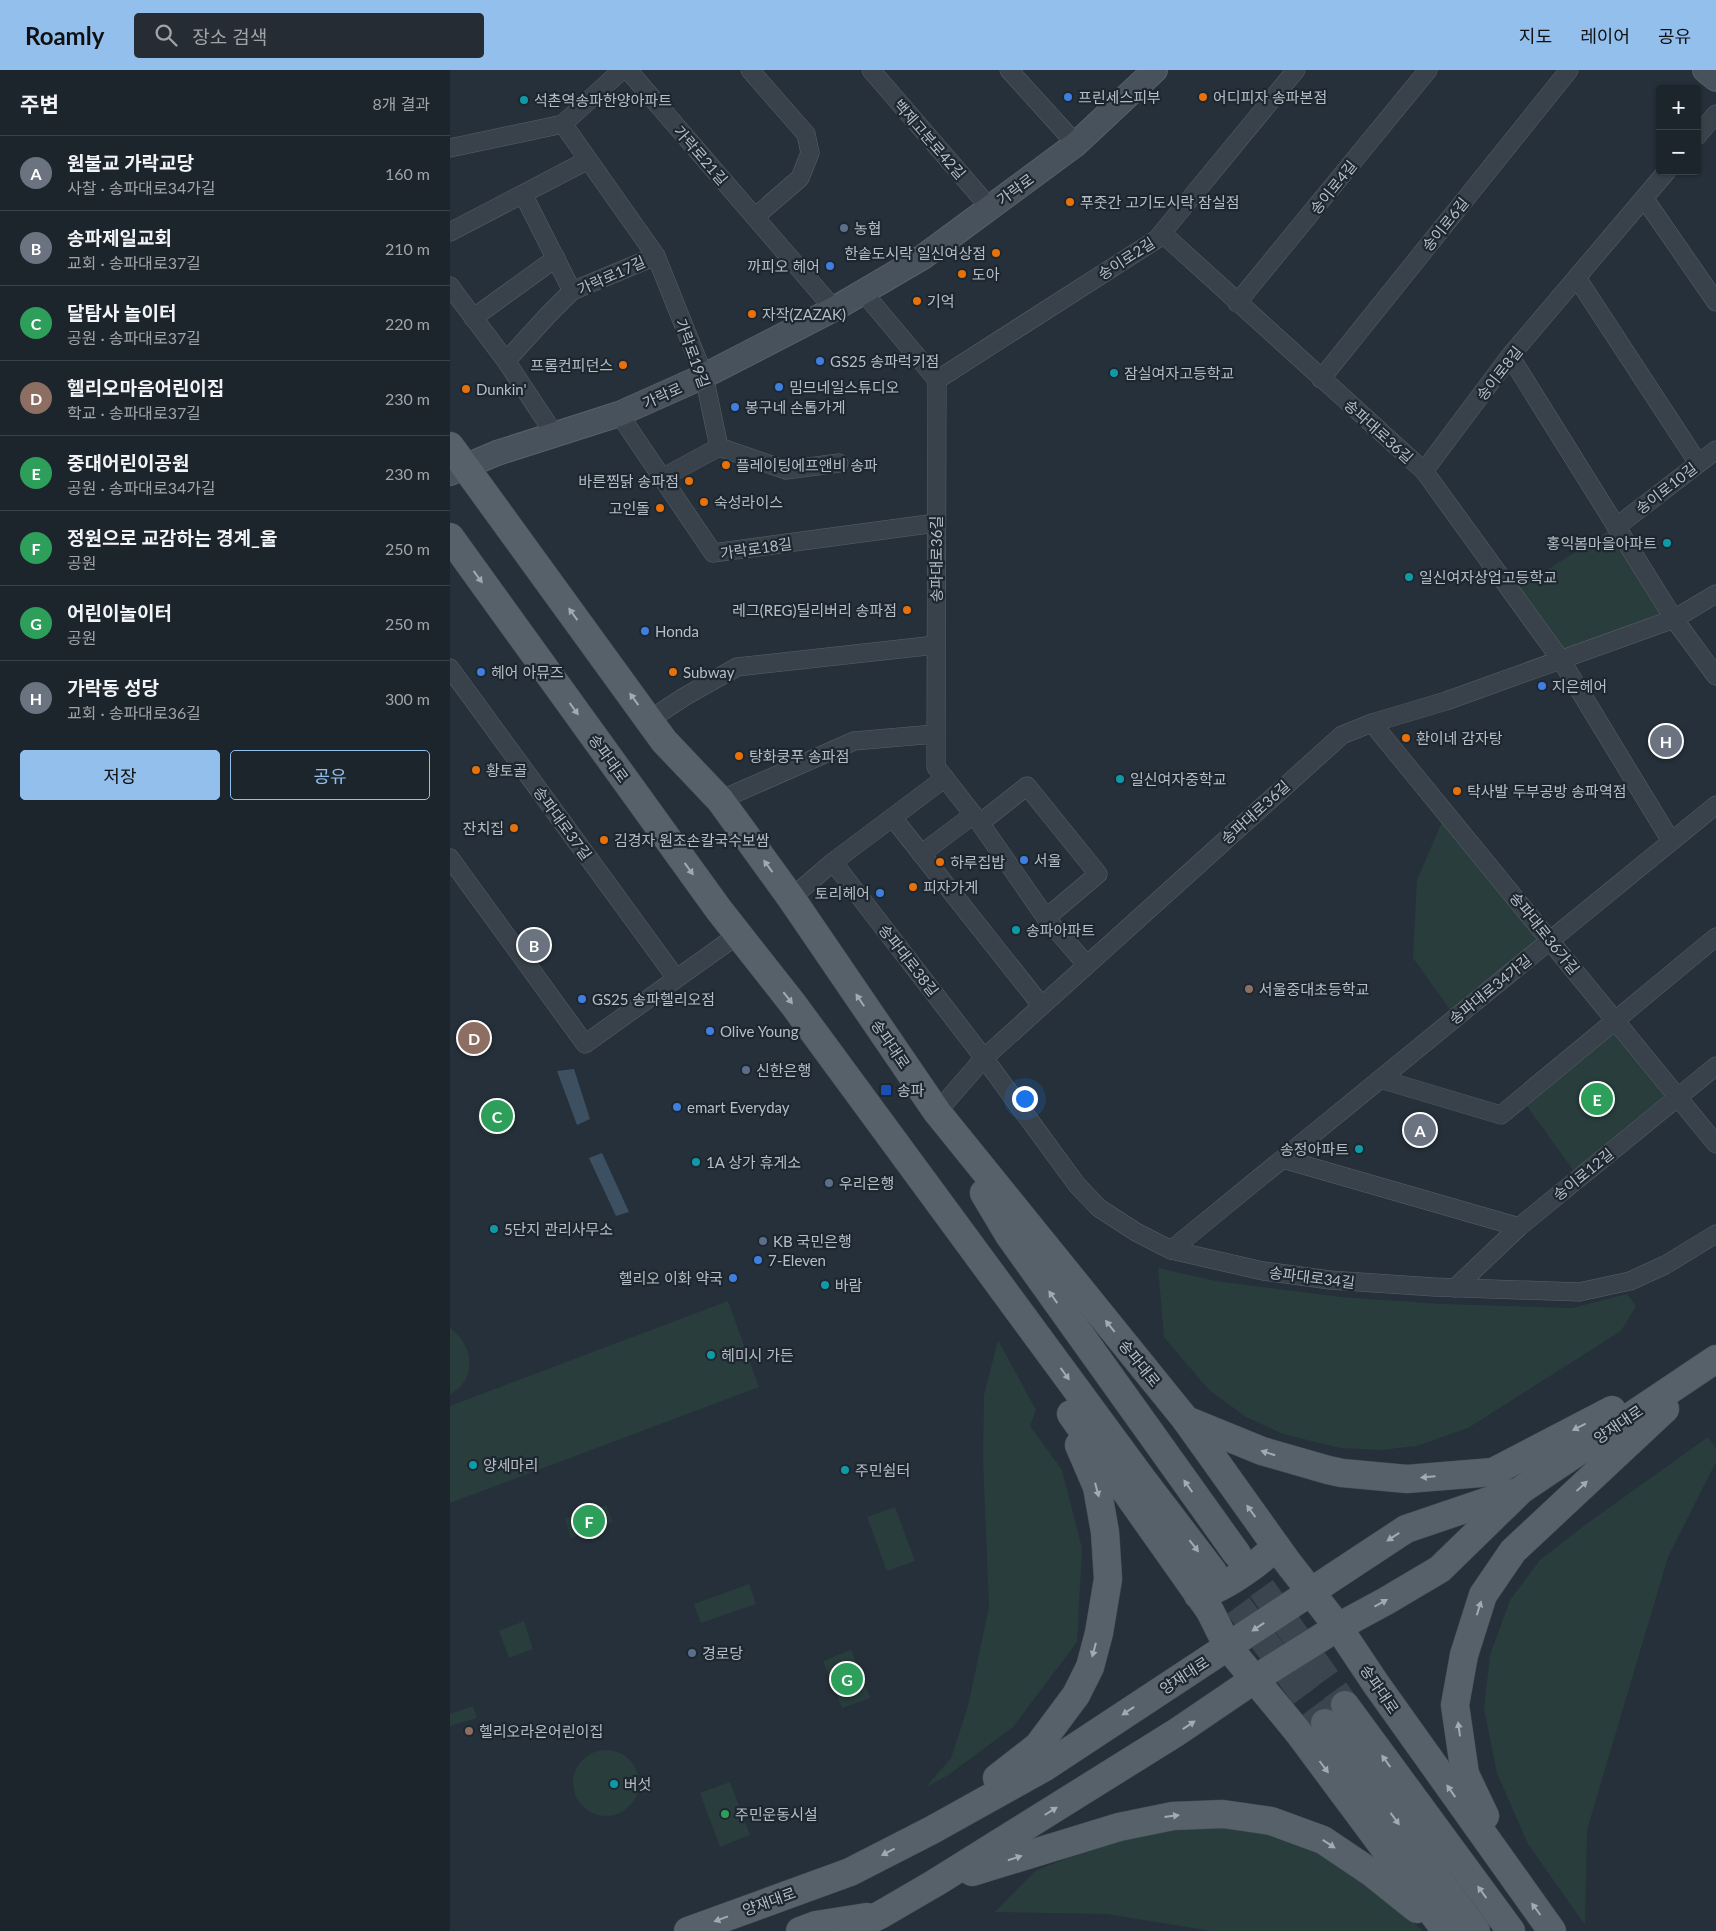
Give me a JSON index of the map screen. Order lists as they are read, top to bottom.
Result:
{
  "streets": {
    "main road": ["송파대로", "양재대로"],
    "street": [
      "백제고분로42길",
      "가락로21길",
      "송이로4길",
      "가락로",
      "송이로6길",
      "송이로2길",
      "가락로17길",
      "가락로19길",
      "송이로8길",
      "송파대로36길",
      "송이로10길",
      "가락로18길",
      "송파대로37길",
      "송파대로36가길",
      "송파대로38길",
      "송파대로34가길",
      "송이로12길",
      "송파대로34길"
    ]
  },
  "crossings": [
    ["백제고분로42길", "가락로"],
    ["가락로21길", "가락로"],
    ["송이로4길", "송파대로36길"],
    ["가락로", "가락로19길"],
    ["가락로", "가락로18길"],
    ["가락로", "송파대로"],
    ["송이로6길", "송파대로36길"],
    ["송이로2길", "송파대로36길"],
    ["가락로17길", "가락로19길"],
    ["송이로8길", "송파대로36길"],
    ["송파대로36길", "가락로18길"],
    ["송파대로36길", "송파대로"],
    ["송파대로36길", "송파대로36가길"],
    ["송파대로36길", "송파대로38길"],
    ["송파대로36길", "송파대로34가길"],
    ["송파대로36길", "송파대로34길"],
    ["송파대로", "양재대로"],
    ["송파대로36가길", "송파대로34가길"],
    ["송파대로36가길", "송이로12길"],
    ["송파대로38길", "송파대로34길"],
    ["송파대로34가길", "송파대로34길"],
    ["송이로12길", "송파대로34길"]
  ],
  "places": {
    "other": [
      "프린세스피부",
      "어디피자 송파본점",
      "석촌역송파한양아파트",
      "푸줏간 고기도시락 잠실점",
      "농협",
      "한솥도시락 일신여상점",
      "까피오 헤어",
      "도아",
      "기억",
      "자작(ZAZAK)",
      "GS25 송파럭키점",
      "프롬컨피던스",
      "잠실여자고등학교",
      "밈므네일스튜디오",
      "Dunkin'",
      "봉구네 손톱가게",
      "플레이팅에프앤비 송파",
      "바른찜닭 송파점",
      "숙성라이스",
      "고인돌",
      "홍익봄마을아파트",
      "일신여자상업고등학교",
      "레그(REG)딜리버리 송파점",
      "Honda",
      "헤어 아뮤즈",
      "Subway",
      "지은헤어",
      "환이네 감자탕",
      "탕화쿵푸 송파점",
      "황토골",
      "일신여자중학교",
      "탁사발 두부공방 송파역점",
      "잔치집",
      "김경자 원조손칼국수보쌈",
      "서울",
      "하루집밥",
      "피자가게",
      "토리헤어",
      "송파아파트",
      "서울중대초등학교",
      "GS25 송파헬리오점",
      "Olive Young",
      "신한은행",
      "emart Everyday",
      "송정아파트",
      "1A 상가 휴게소",
      "우리은행",
      "5단지 관리사무소",
      "KB 국민은행",
      "7-Eleven",
      "헬리오 이화 약국",
      "바람",
      "헤미시 가든",
      "양세마리",
      "주민쉼터",
      "경로당",
      "헬리오라온어린이집",
      "버섯",
      "주민운동시설"
    ],
    "transit": ["송파"]
  },
  "page": {
    "header": "Roamly",
    "search": "장소 검색",
    "nav": ["지도", "레이어", "공유"],
    "heading": ["주변", "8개 결과"],
    "map_buttons": ["+", "−"],
    "list": [
      {
        "mark": "A",
        "name": "원불교 가락교당",
        "note": "사찰 · 송파대로34가길",
        "value": "160 m"
      },
      {
        "mark": "B",
        "name": "송파제일교회",
        "note": "교회 · 송파대로37길",
        "value": "210 m"
      },
      {
        "mark": "C",
        "name": "달탐사 놀이터",
        "note": "공원 · 송파대로37길",
        "value": "220 m"
      },
      {
        "mark": "D",
        "name": "헬리오마음어린이집",
        "note": "학교 · 송파대로37길",
        "value": "230 m"
      },
      {
        "mark": "E",
        "name": "중대어린이공원",
        "note": "공원 · 송파대로34가길",
        "value": "230 m"
      },
      {
        "mark": "F",
        "name": "정원으로 교감하는 경계_울",
        "note": "공원",
        "value": "250 m"
      },
      {
        "mark": "G",
        "name": "어린이놀이터",
        "note": "공원",
        "value": "250 m"
      },
      {
        "mark": "H",
        "name": "가락동 성당",
        "note": "교회 · 송파대로36길",
        "value": "300 m"
      }
    ],
    "pins": [
      "H",
      "B",
      "D",
      "E",
      "C",
      "A",
      "F",
      "G"
    ],
    "buttons": ["저장", "공유"]
  }
}
